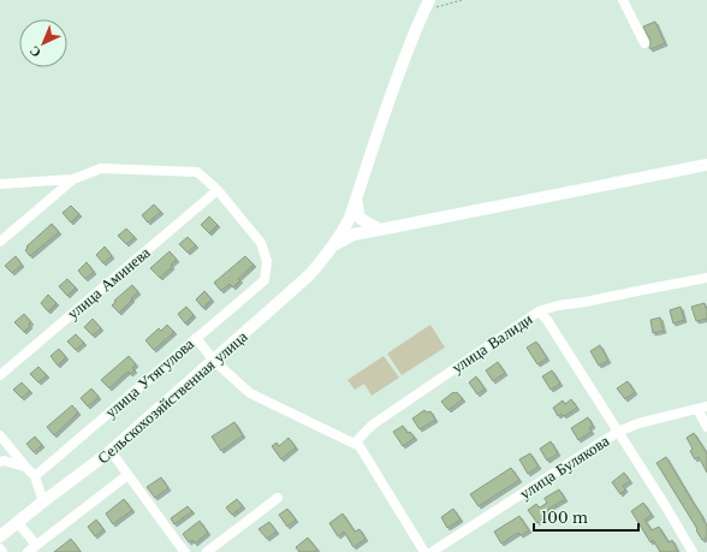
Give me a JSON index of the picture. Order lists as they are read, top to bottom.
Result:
{
  "streets": {
    "main road": ["Сельскохозяйственная улица"],
    "street": [
      "улица Аминева",
      "улица Валиди",
      "улица Утягулова",
      "улица Булякова"
    ]
  },
  "crossings": [
    ["улица Аминева", "улица Утягулова"]
  ],
  "scale_bar": "100 m",
  "north": "bottom left"
}
